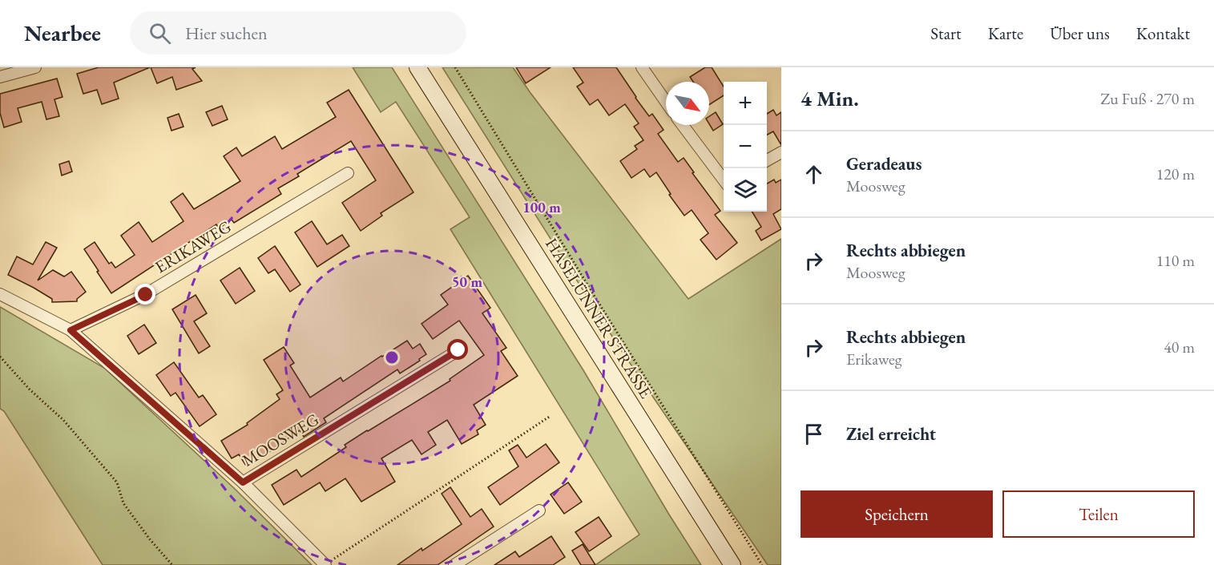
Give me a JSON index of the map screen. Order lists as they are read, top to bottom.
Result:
{
  "streets": {
    "street": ["ERIKAWEG", "HASELÜNNER STRASSE", "MOOSWEG"]
  },
  "crossings": [
    ["ERIKAWEG", "MOOSWEG"]
  ],
  "north": "bottom right",
  "page": {
    "header": "Nearbee",
    "search": "Hier suchen",
    "nav": [
      "Start",
      "Karte",
      "Über uns",
      "Kontakt"
    ],
    "heading": ["4 Min.", "Zu Fuß · 270 m"],
    "map_buttons": ["+", "−"],
    "list": [
      ["Geradeaus", "Moosweg", "120 m"],
      ["Rechts abbiegen", "Moosweg", "110 m"],
      ["Rechts abbiegen", "Erikaweg", "40 m"],
      "Ziel erreicht"
    ],
    "buttons": ["Speichern", "Teilen"]
  },
  "rings": ["100 m", "50 m"]
}
